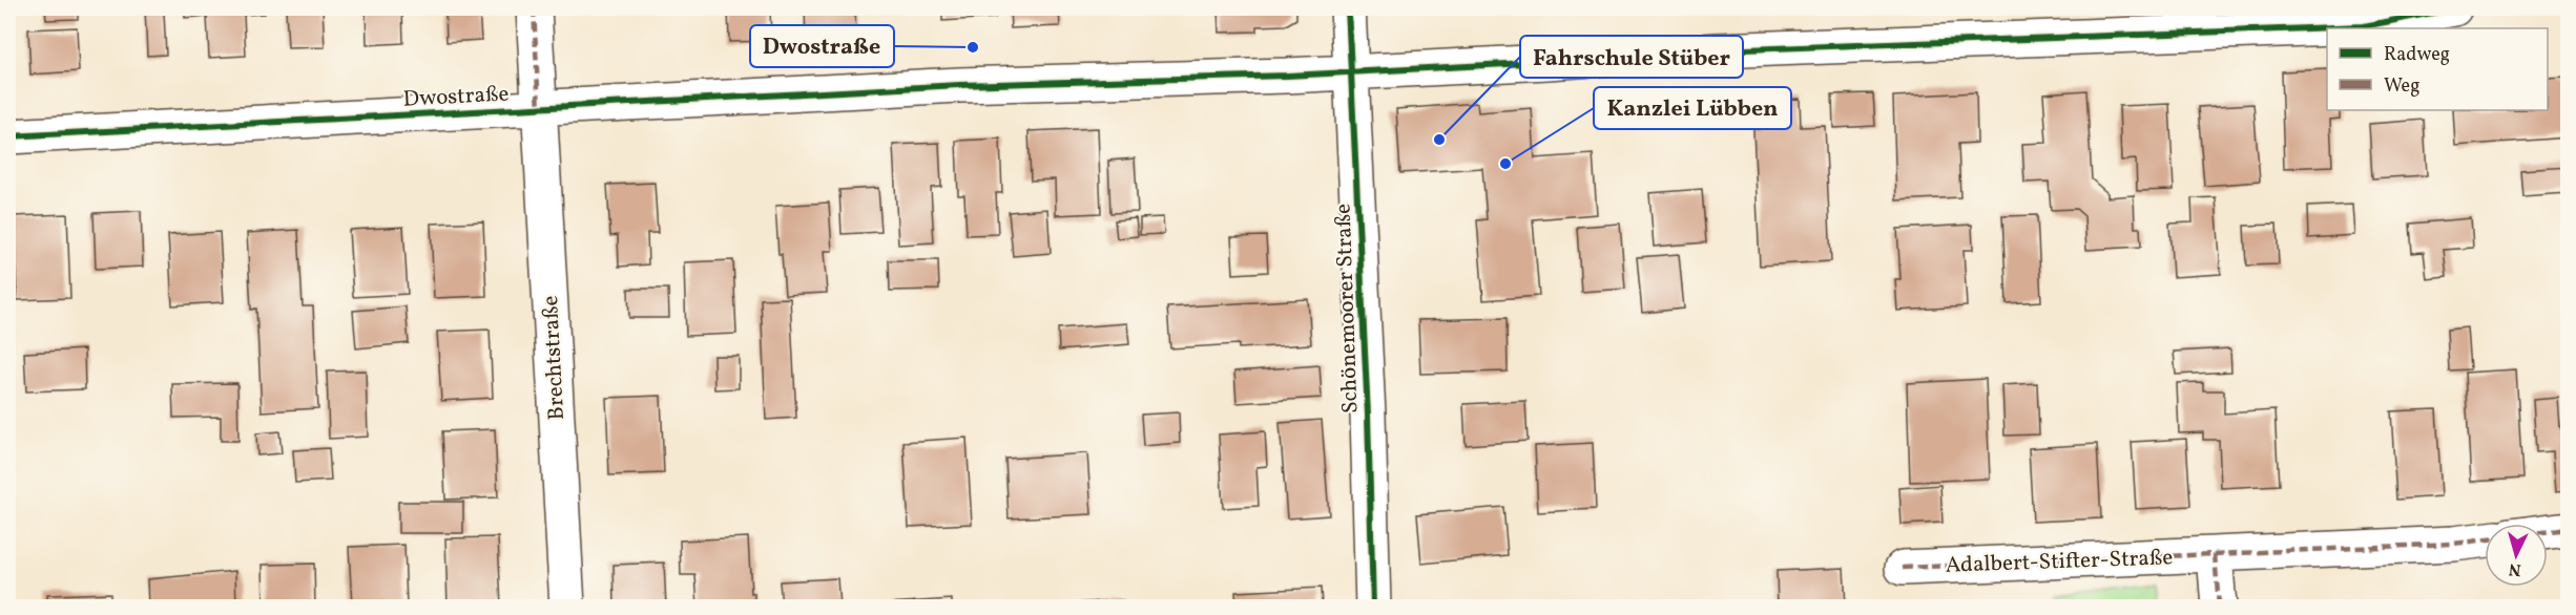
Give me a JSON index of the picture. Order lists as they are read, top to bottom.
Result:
{
  "streets": {
    "street": [
      "Dwostraße",
      "Schönemoorer Straße",
      "Brechtstraße",
      "Adalbert-Stifter-Straße"
    ]
  },
  "crossings": [
    ["Dwostraße", "Schönemoorer Straße"],
    ["Dwostraße", "Brechtstraße"]
  ],
  "places": ["Dwostraße", "Fahrschule Stüber", "Kanzlei Lübben"],
  "legend": ["Radweg", "Weg"],
  "north": "bottom"
}
